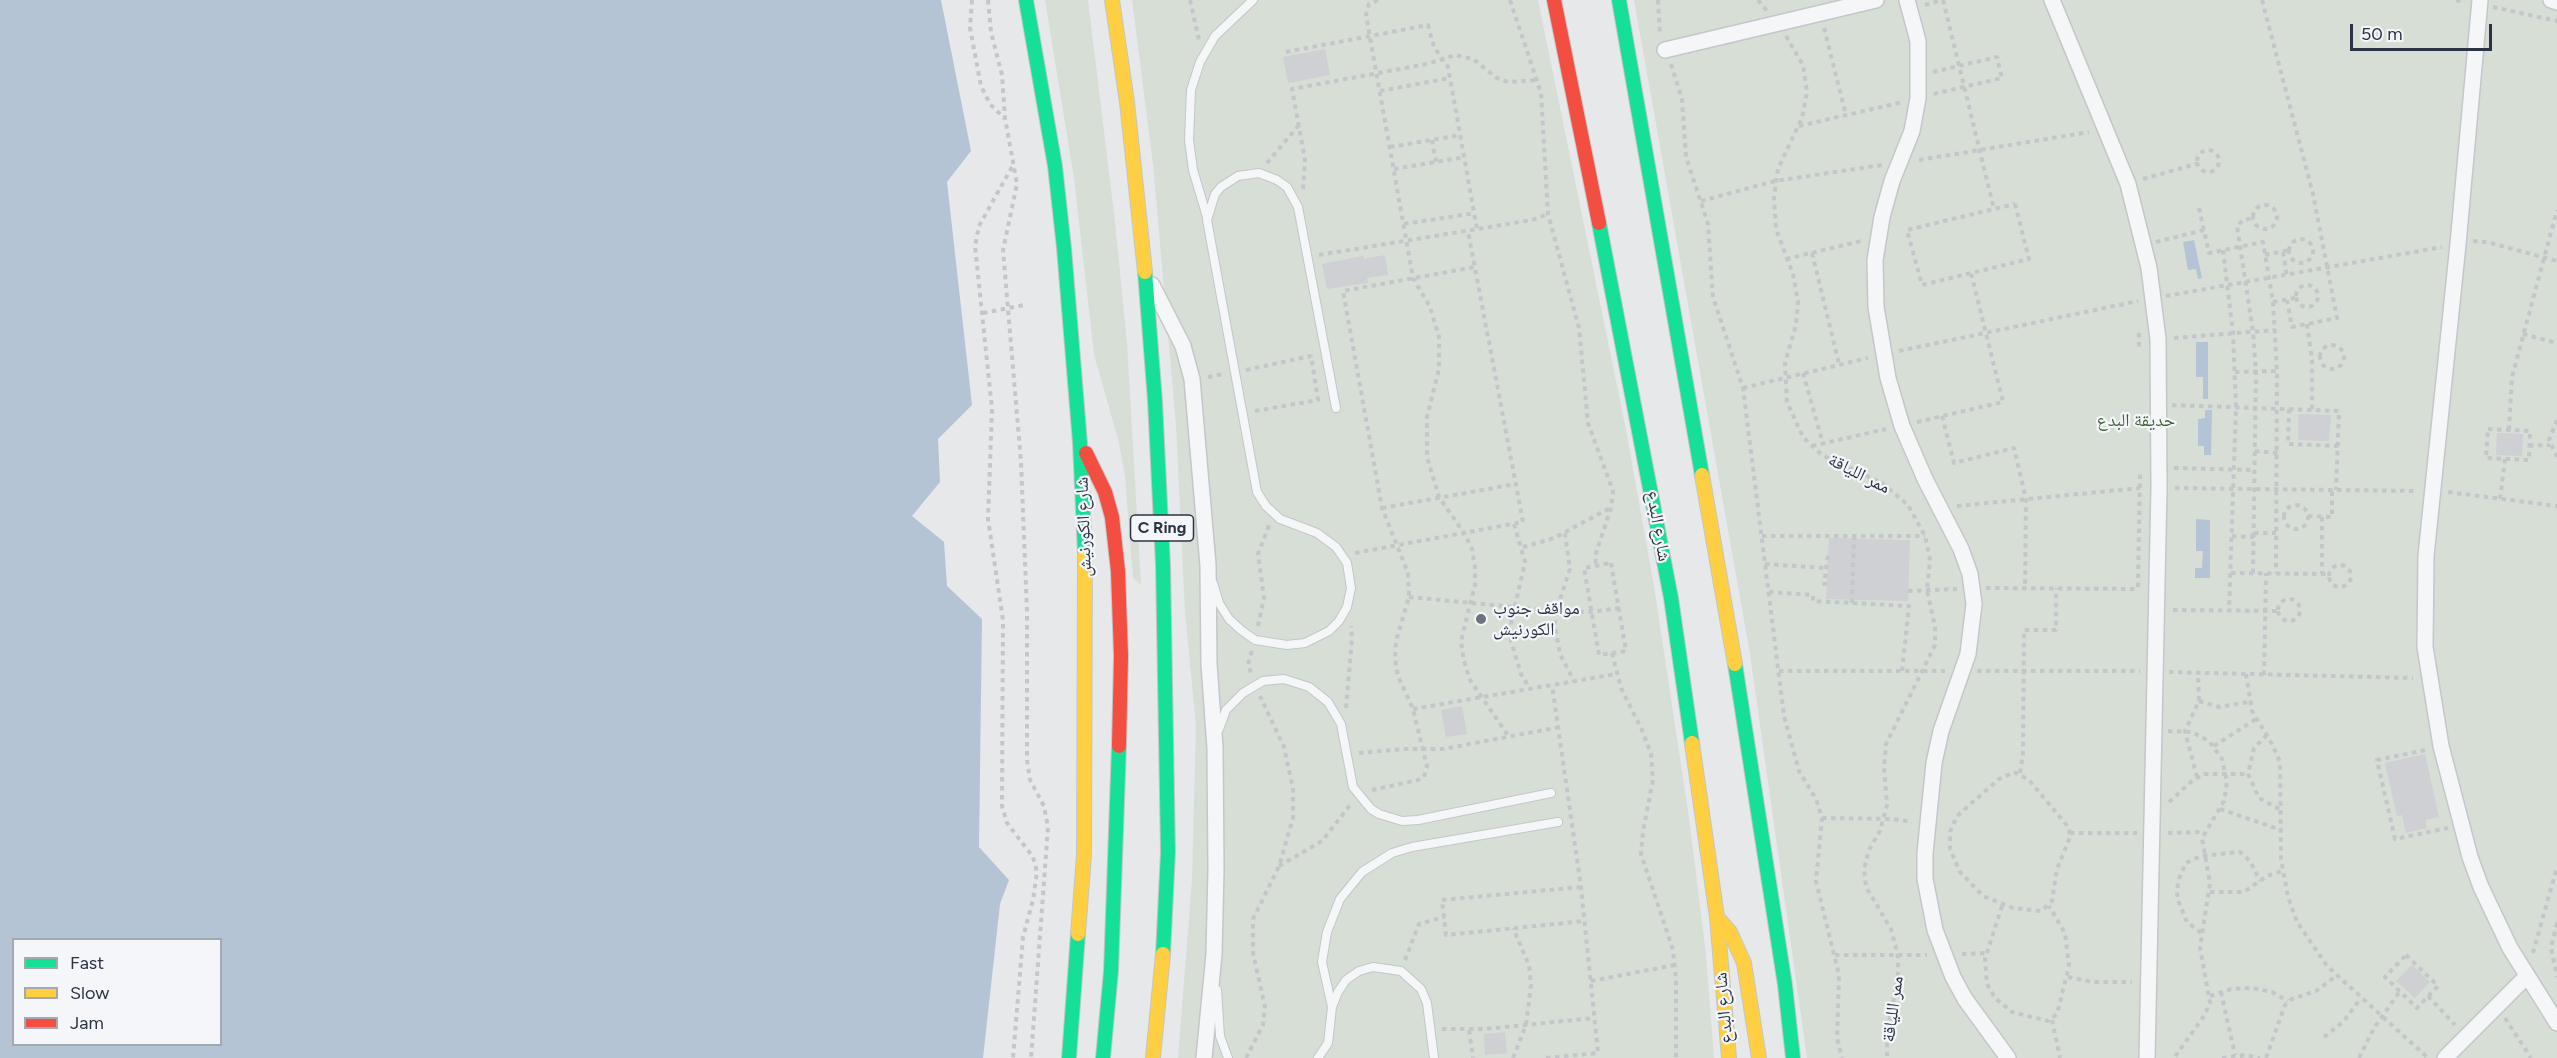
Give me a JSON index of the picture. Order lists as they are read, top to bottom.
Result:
{
  "streets": {
    "main road": ["شارع البدع", "شارع الكورنيش", "C Ring"],
    "path": ["ممر اللياقة"]
  },
  "parks": ["حديقة البدع"],
  "places": ["مواقف جنوب الكورنيش"],
  "legend": ["Fast", "Slow", "Jam"],
  "scale_bar": "50 m"
}
